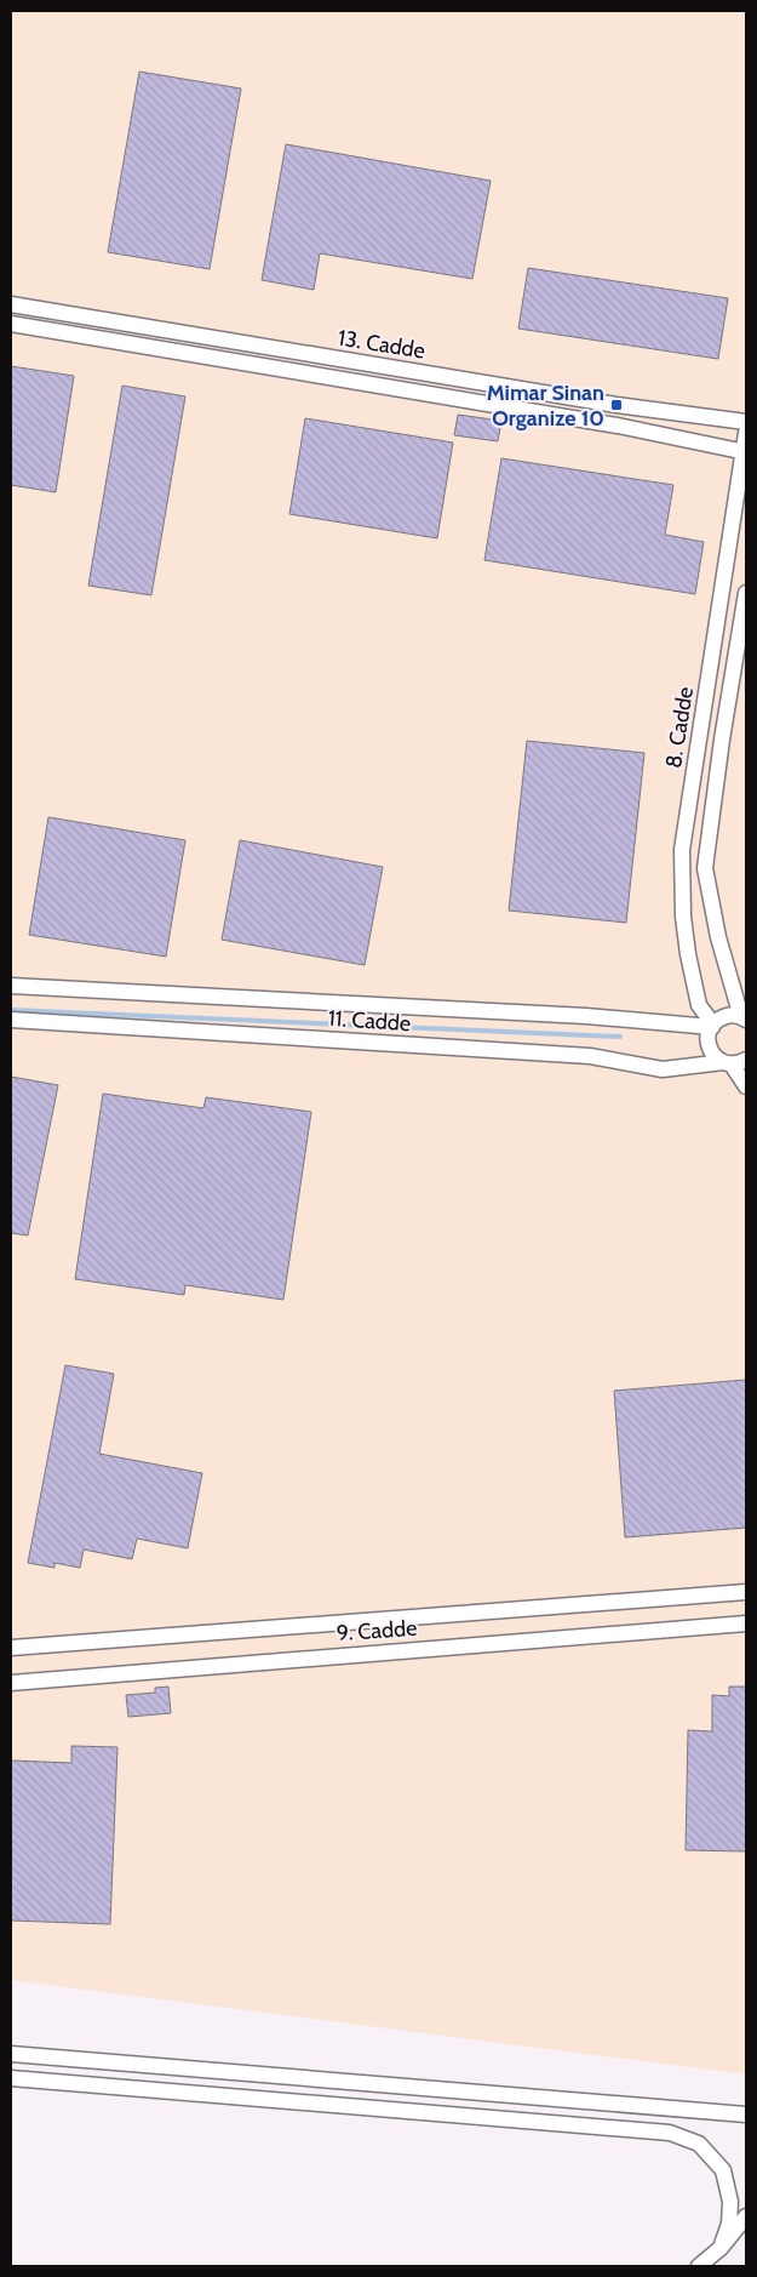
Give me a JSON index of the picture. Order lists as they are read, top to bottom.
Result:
{
  "streets": {
    "street": [
      "13. Cadde",
      "8. Cadde",
      "11. Cadde",
      "9. Cadde"
    ]
  },
  "crossings": [
    ["13. Cadde", "8. Cadde"],
    ["8. Cadde", "11. Cadde"]
  ],
  "places": {
    "transit": ["Mimar Sinan Organize 10"]
  }
}
